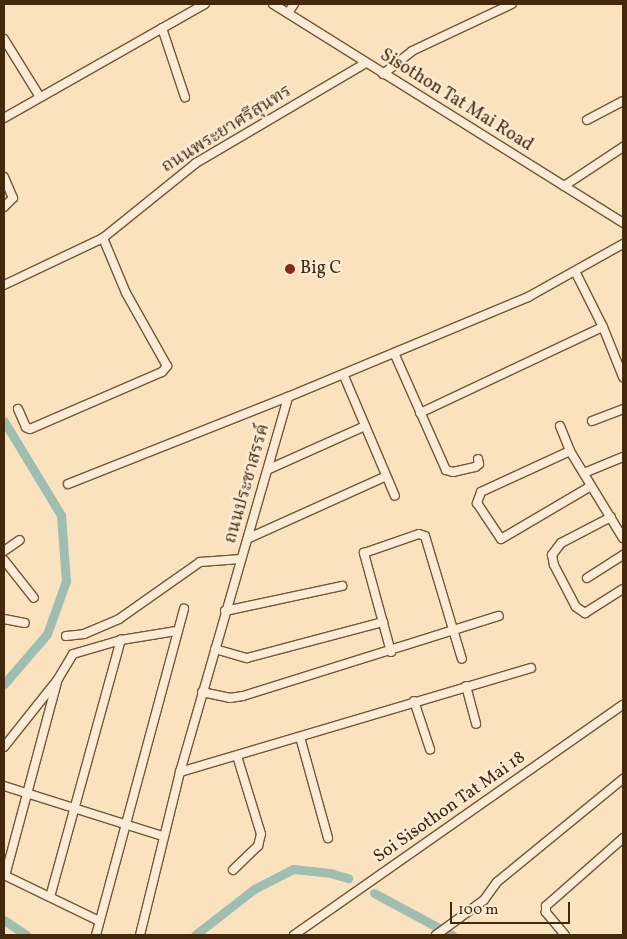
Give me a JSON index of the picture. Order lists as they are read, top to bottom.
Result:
{
  "streets": {
    "street": [
      "Sisothon Tat Mai Road",
      "ถนนพระยาศรีสุนทร",
      "ถนนประชาสรรค์",
      "Soi Sisothon Tat Mai 18"
    ]
  },
  "crossings": [
    ["Sisothon Tat Mai Road", "ถนนพระยาศรีสุนทร"]
  ],
  "places": ["Big C"],
  "scale_bar": "100 m"
}
